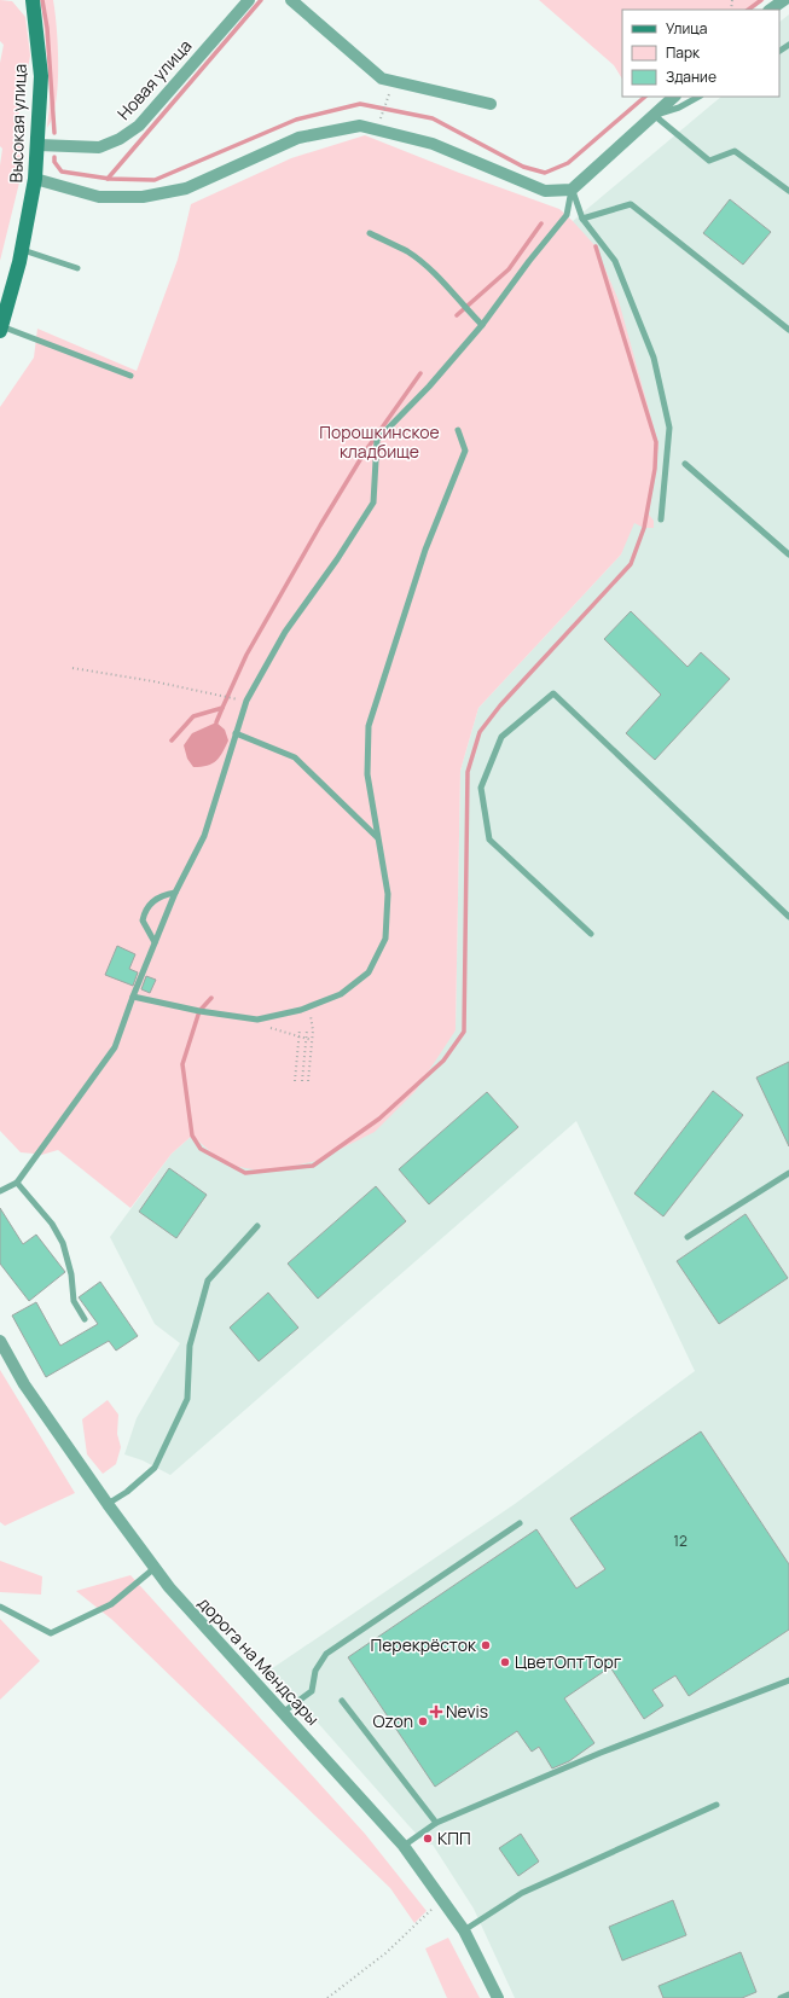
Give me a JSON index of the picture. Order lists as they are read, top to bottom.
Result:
{
  "streets": {
    "street": ["Новая улица", "Высокая улица", "дорога на Мендсары"]
  },
  "crossings": [
    ["Новая улица", "Высокая улица"]
  ],
  "parks": ["Порошкинское кладбище"],
  "places": {
    "other": [
      "Перекрёсток",
      "ЦветОптТорг",
      "Ozon",
      "КПП"
    ],
    "health": ["Nevis"]
  },
  "house_numbers": ["12"],
  "legend": ["Улица", "Парк", "Здание"]
}
